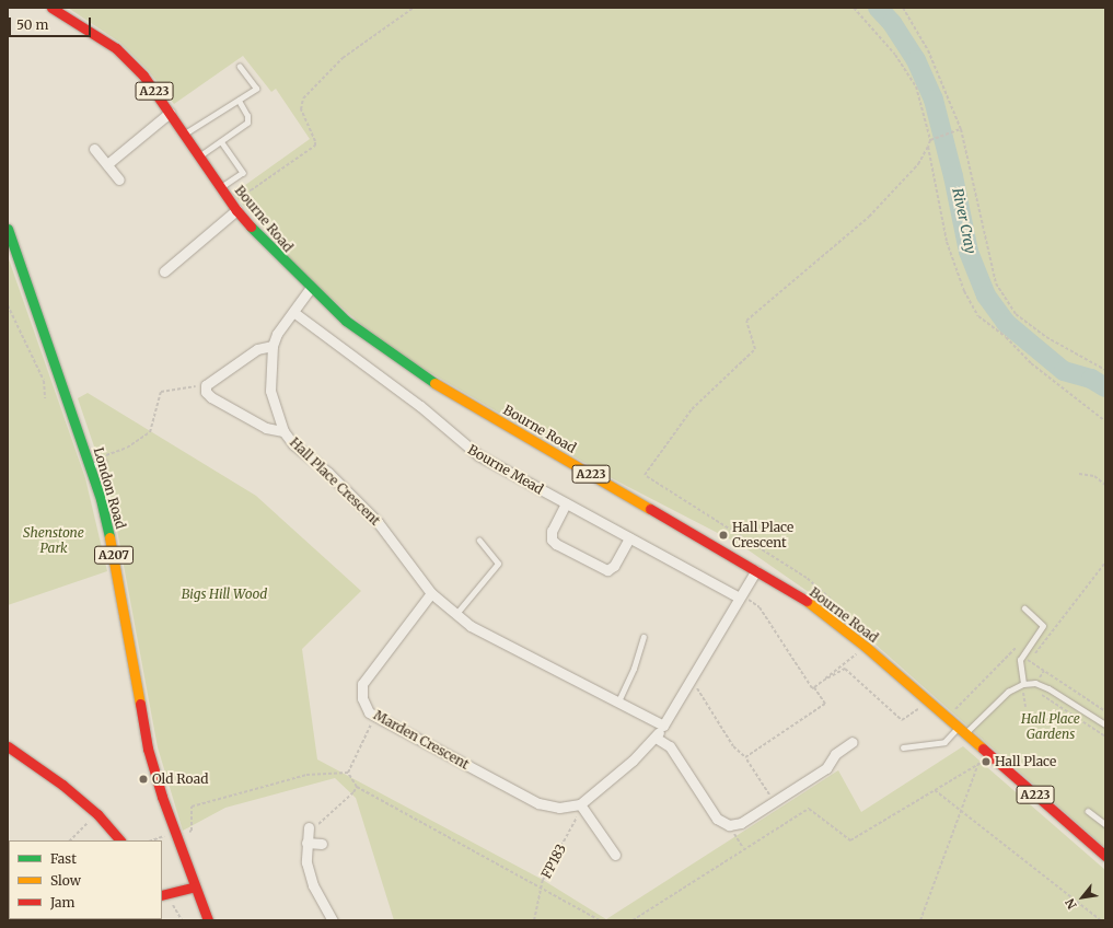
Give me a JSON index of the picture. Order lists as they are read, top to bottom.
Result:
{
  "streets": {
    "main road": [
      "A223",
      "Bourne Road",
      "London Road",
      "A207"
    ],
    "street": ["Bourne Mead", "Hall Place Crescent", "Marden Crescent"],
    "path": ["FP183"]
  },
  "crossings": [
    ["Bourne Road", "Hall Place Crescent"],
    ["Bourne Mead", "Hall Place Crescent"],
    ["Hall Place Crescent", "Marden Crescent"],
    ["London Road", "A207"],
    ["Marden Crescent", "FP183"]
  ],
  "water": ["River Cray"],
  "parks": ["Shenstone Park", "Bigs Hill Wood", "Hall Place Gardens"],
  "places": ["Hall Place Crescent", "Hall Place", "Old Road"],
  "legend": ["Fast", "Slow", "Jam"],
  "scale_bar": "50 m",
  "north": "bottom left"
}
